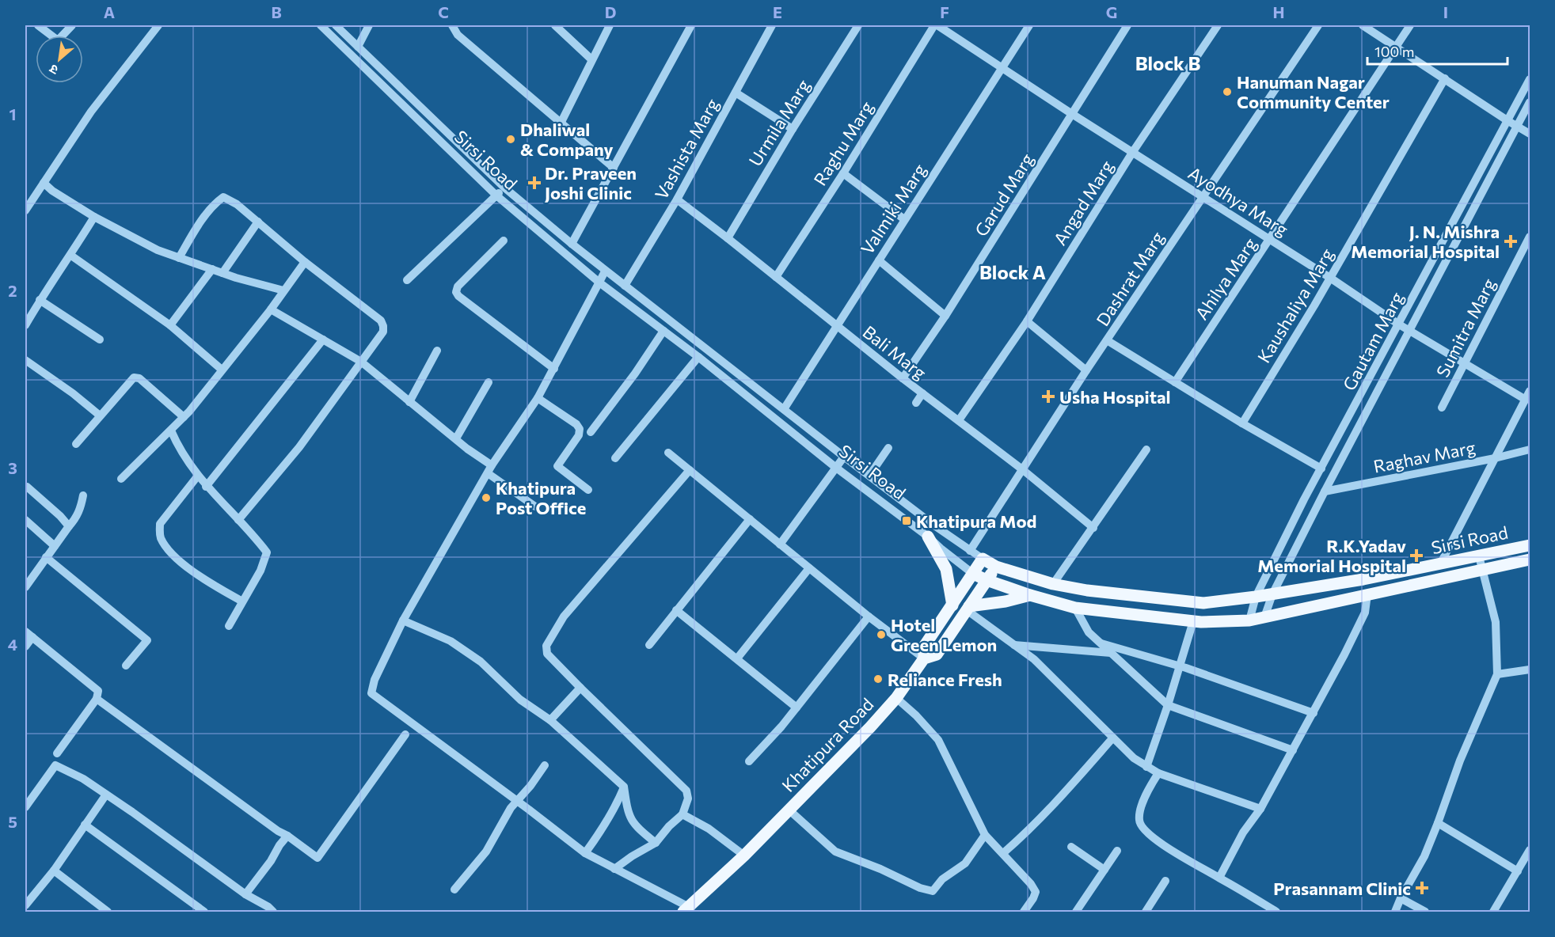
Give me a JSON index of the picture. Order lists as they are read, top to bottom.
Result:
{
  "streets": {
    "main road": ["Sirsi Road", "Khatipura Road"],
    "street": [
      "Urmila Marg",
      "Raghu Marg",
      "Vashista Marg",
      "Garud Marg",
      "Ayodhya Marg",
      "Angad Marg",
      "Valmiki Marg",
      "Dashrat Marg",
      "Ahilya Marg",
      "Kaushaliya Marg",
      "Sumitra Marg",
      "Gautam Marg",
      "Bali Marg",
      "Raghav Marg"
    ]
  },
  "crossings": [
    ["Urmila Marg", "Bali Marg"],
    ["Raghu Marg", "Ayodhya Marg"],
    ["Raghu Marg", "Bali Marg"],
    ["Vashista Marg", "Sirsi Road"],
    ["Vashista Marg", "Bali Marg"],
    ["Sirsi Road", "Valmiki Marg"],
    ["Sirsi Road", "Dashrat Marg"],
    ["Sirsi Road", "Gautam Marg"],
    ["Sirsi Road", "Khatipura Road"],
    ["Garud Marg", "Ayodhya Marg"],
    ["Garud Marg", "Bali Marg"],
    ["Ayodhya Marg", "Angad Marg"],
    ["Ayodhya Marg", "Valmiki Marg"],
    ["Ayodhya Marg", "Dashrat Marg"],
    ["Ayodhya Marg", "Ahilya Marg"],
    ["Ayodhya Marg", "Kaushaliya Marg"],
    ["Ayodhya Marg", "Sumitra Marg"],
    ["Ayodhya Marg", "Gautam Marg"],
    ["Angad Marg", "Bali Marg"],
    ["Valmiki Marg", "Bali Marg"],
    ["Dashrat Marg", "Bali Marg"],
    ["Gautam Marg", "Raghav Marg"]
  ],
  "districts": ["Block B", "Block A"],
  "places": {
    "other": [
      "Hanuman Nagar Community Center",
      "Dhaliwal & Company",
      "Khatipura Post Office",
      "Hotel Green Lemon",
      "Reliance Fresh"
    ],
    "health": [
      "Dr. Praveen Joshi Clinic",
      "J. N. Mishra Memorial Hospital",
      "Usha Hospital",
      "R.K.Yadav Memorial Hospital",
      "Prasannam Clinic"
    ],
    "transit": ["Khatipura Mod"]
  },
  "scale_bar": "100 m",
  "north": "bottom left",
  "grid": {
    "columns": [
      "A",
      "B",
      "C",
      "D",
      "E",
      "F",
      "G",
      "H",
      "I"
    ],
    "rows": [
      "1",
      "2",
      "3",
      "4",
      "5"
    ]
  }
}
